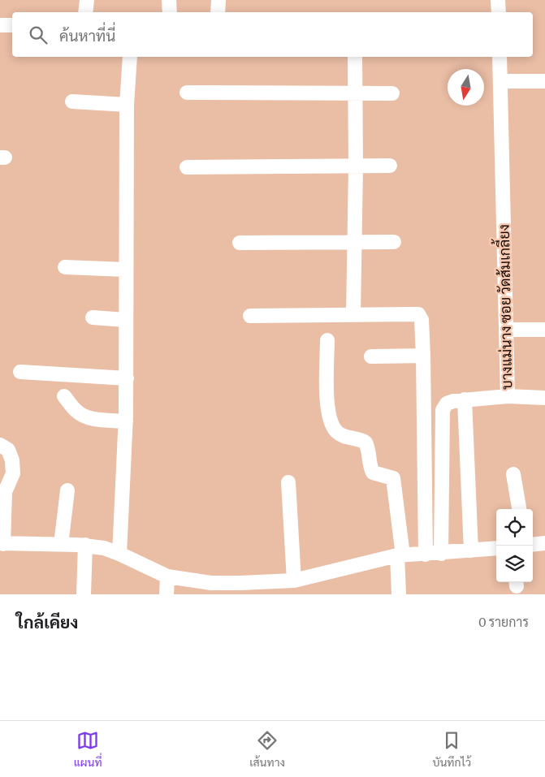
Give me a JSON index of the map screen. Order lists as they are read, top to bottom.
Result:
{
  "streets": {
    "street": ["บางแม่นาง ซอย วัดส้มเกลี้ยง"]
  },
  "north": "bottom",
  "page": {
    "search": "ค้นหาที่นี่",
    "heading": ["ใกล้เคียง", "0 รายการ"],
    "nav": ["แผนที่", "เส้นทาง", "บันทึกไว้"]
  }
}
